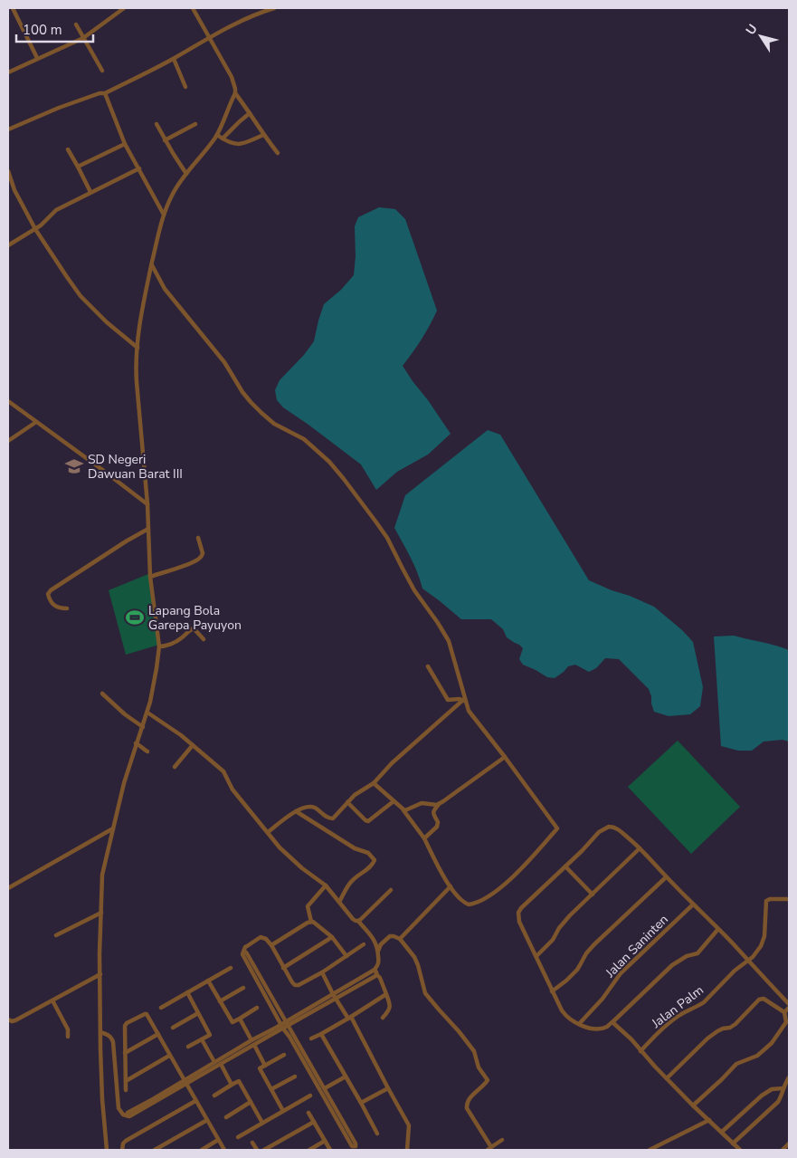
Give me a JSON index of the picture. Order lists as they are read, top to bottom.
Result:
{
  "streets": {
    "street": ["Jalan Saninten", "Jalan Palm"]
  },
  "places": {
    "school or university": ["SD Negeri Dawuan Barat III"],
    "sports": ["Lapang Bola Garepa Payuyon"]
  },
  "scale_bar": "100 m",
  "north": "top left"
}
